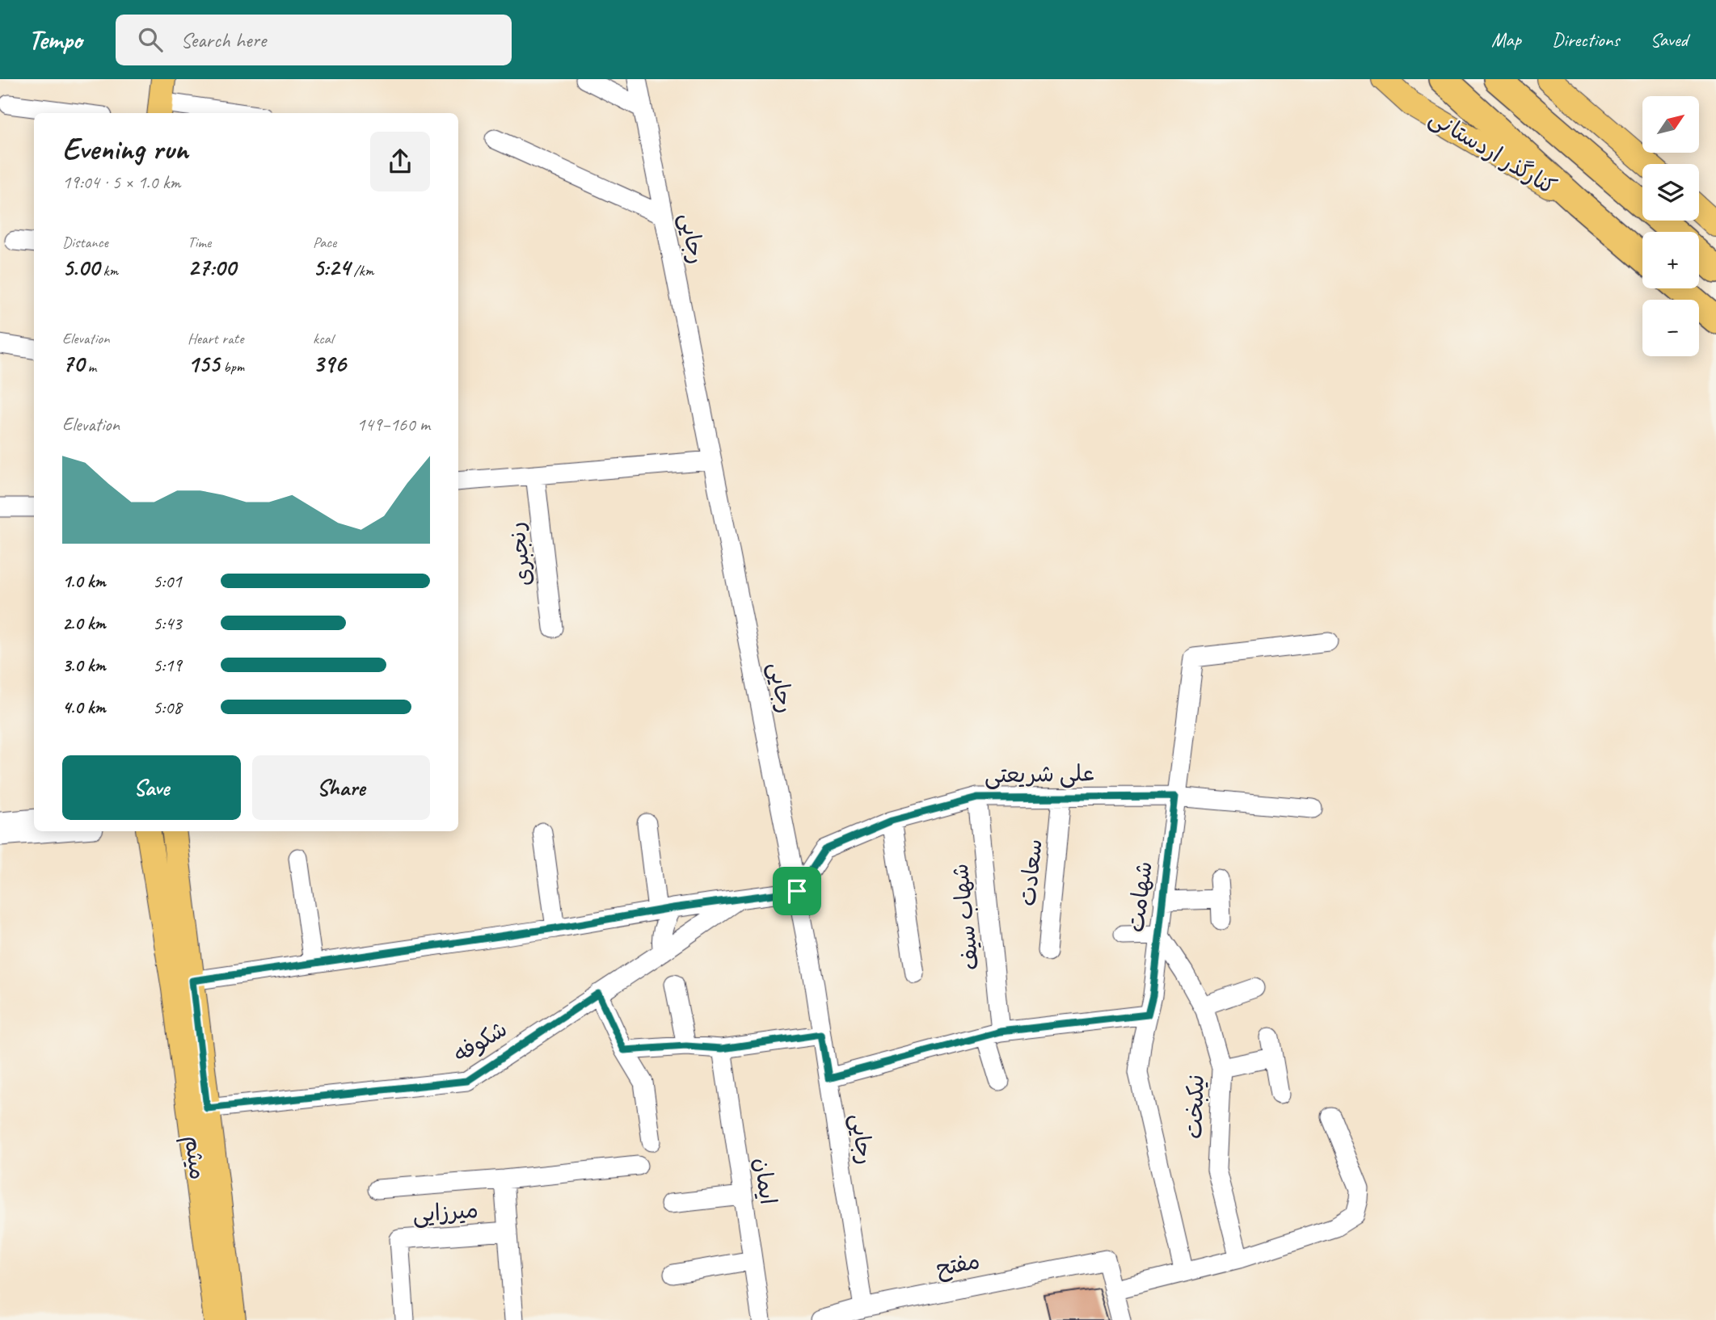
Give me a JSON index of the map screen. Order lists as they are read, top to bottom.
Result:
{
  "streets": {
    "main road": ["کنارگذر اردستانی", "میثم"],
    "street": [
      "رجایی",
      "رنجبری",
      "علی شریعتی",
      "سعادت",
      "شهامت",
      "شهاب سیف",
      "شکوفه",
      "نیکبخت",
      "ایمان",
      "میرزایی",
      "مفتح"
    ]
  },
  "crossings": [
    ["رجایی", "علی شریعتی"],
    ["رجایی", "مفتح"],
    ["علی شریعتی", "سعادت"],
    ["علی شریعتی", "شهامت"],
    ["علی شریعتی", "شهاب سیف"],
    ["شهامت", "نیکبخت"],
    ["شکوفه", "میثم"]
  ],
  "north": "top right",
  "page": {
    "header": "Tempo",
    "search": "Search here",
    "nav": ["Map", "Directions", "Saved"],
    "map_buttons": ["+", "−"],
    "heading": ["Evening run", "19:04 · 5 × 1.0 km"],
    "stats": [
      ["Distance", "5.00 km"],
      ["Time", "27:00"],
      ["Pace", "5:24 /km"],
      ["Elevation", "70 m"],
      ["Heart rate", "155 bpm"],
      ["kcal", "396"]
    ],
    "chart": ["Elevation", "149–160 m"],
    "list": [
      {
        "name": "1.0 km",
        "note": "5:01"
      },
      {
        "name": "2.0 km",
        "note": "5:43"
      },
      {
        "name": "3.0 km",
        "note": "5:19"
      },
      {
        "name": "4.0 km",
        "note": "5:08"
      }
    ],
    "buttons": ["Save", "Share"]
  }
}
